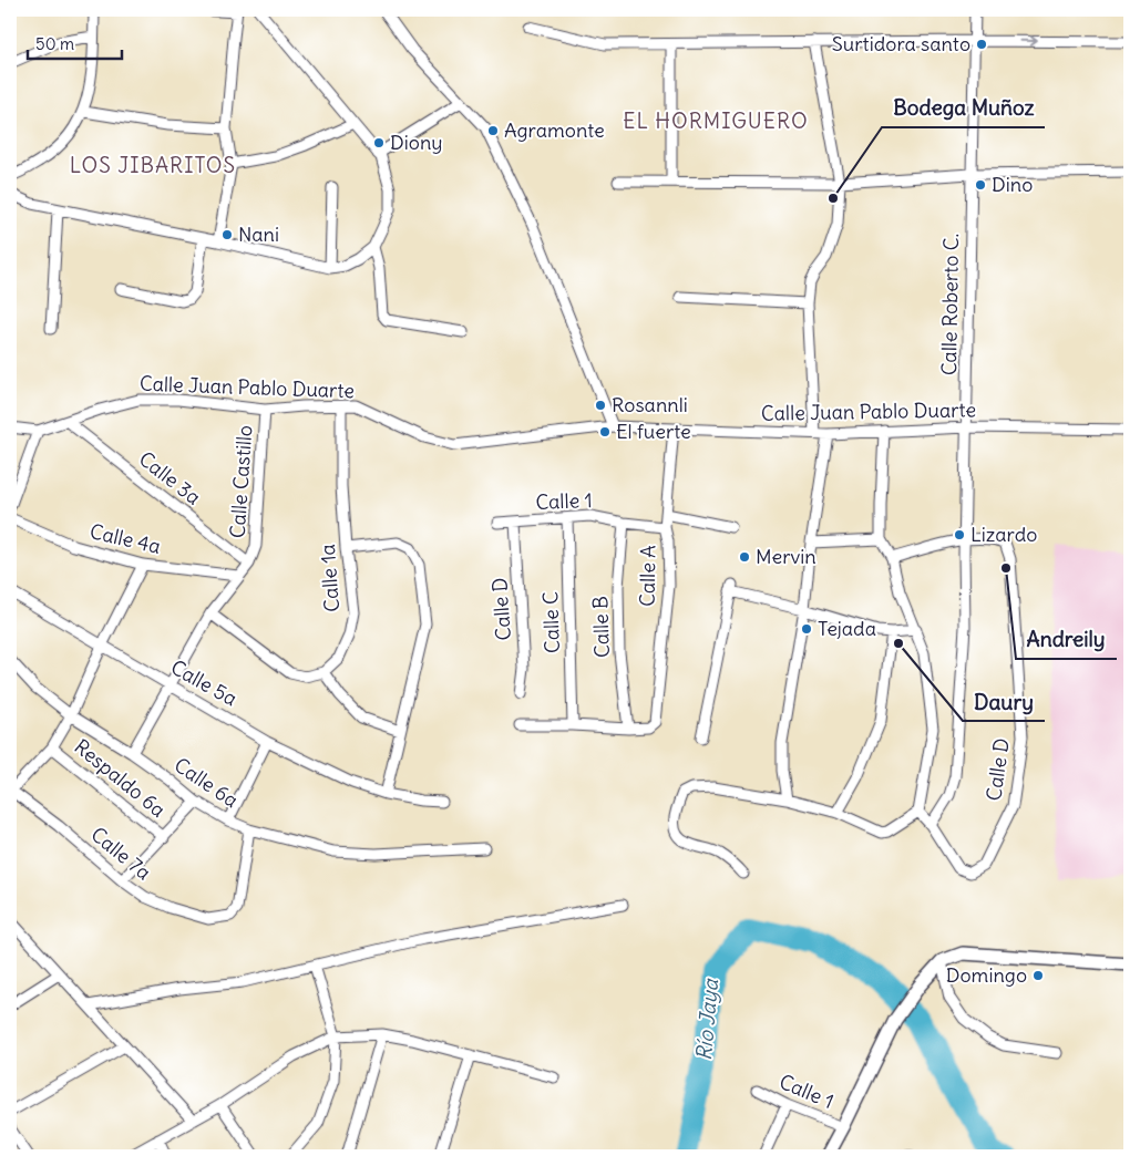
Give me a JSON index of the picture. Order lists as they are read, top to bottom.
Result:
{
  "streets": {
    "street": [
      "Calle Roberto C.",
      "Calle Juan Pablo Duarte",
      "Calle 3a",
      "Calle Castillo",
      "Calle 1",
      "Calle 4a",
      "Calle A",
      "Calle 1a",
      "Calle D",
      "Calle C",
      "Calle B",
      "Calle 5a",
      "Respaldo 6a",
      "Calle 6a",
      "Calle 7a"
    ]
  },
  "crossings": [
    ["Calle Roberto C.", "Calle Juan Pablo Duarte"],
    ["Calle Roberto C.", "Calle D"],
    ["Calle Juan Pablo Duarte", "Calle 3a"],
    ["Calle Juan Pablo Duarte", "Calle Castillo"],
    ["Calle Juan Pablo Duarte", "Calle A"],
    ["Calle Juan Pablo Duarte", "Calle 1a"],
    ["Calle 3a", "Calle Castillo"],
    ["Calle Castillo", "Calle 4a"],
    ["Calle Castillo", "Calle 5a"],
    ["Calle Castillo", "Calle 6a"],
    ["Calle 1", "Calle A"],
    ["Calle 1", "Calle D"],
    ["Calle 1", "Calle C"],
    ["Calle 1", "Calle B"],
    ["Calle A", "Calle B"],
    ["Calle 6a", "Calle 7a"]
  ],
  "districts": ["EL HORMIGUERO", "LOS JIBARITOS"],
  "water": ["Río Jaya"],
  "places": [
    "Surtidora santo",
    "Agramonte",
    "Diony",
    "Dino",
    "Bodega Muñoz",
    "Nani",
    "Rosannli",
    "El fuerte",
    "Lizardo",
    "Mervin",
    "Andreily",
    "Tejada",
    "Daury",
    "Domingo"
  ],
  "scale_bar": "50 m"
}
